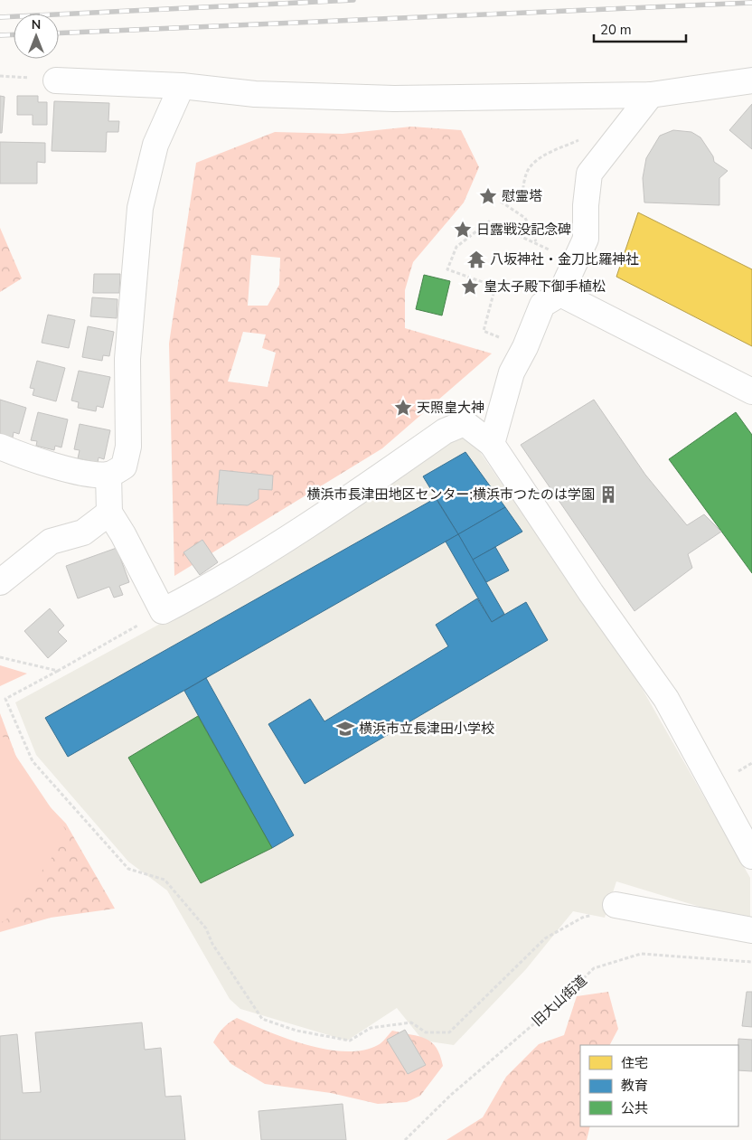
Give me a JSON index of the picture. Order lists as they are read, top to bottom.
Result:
{
  "streets": {
    "path": ["旧大山街道"]
  },
  "places": {
    "place": [
      "慰霊塔",
      "日露戦没記念碑",
      "皇太子殿下御手植松",
      "天照皇大神"
    ],
    "temple": ["八坂神社・金刀比羅神社"],
    "building": ["横浜市長津田地区センター;横浜市つたのは学園"],
    "school or university": ["横浜市立長津田小学校"]
  },
  "legend": ["住宅", "教育", "公共"],
  "scale_bar": "20 m",
  "north": "top"
}
